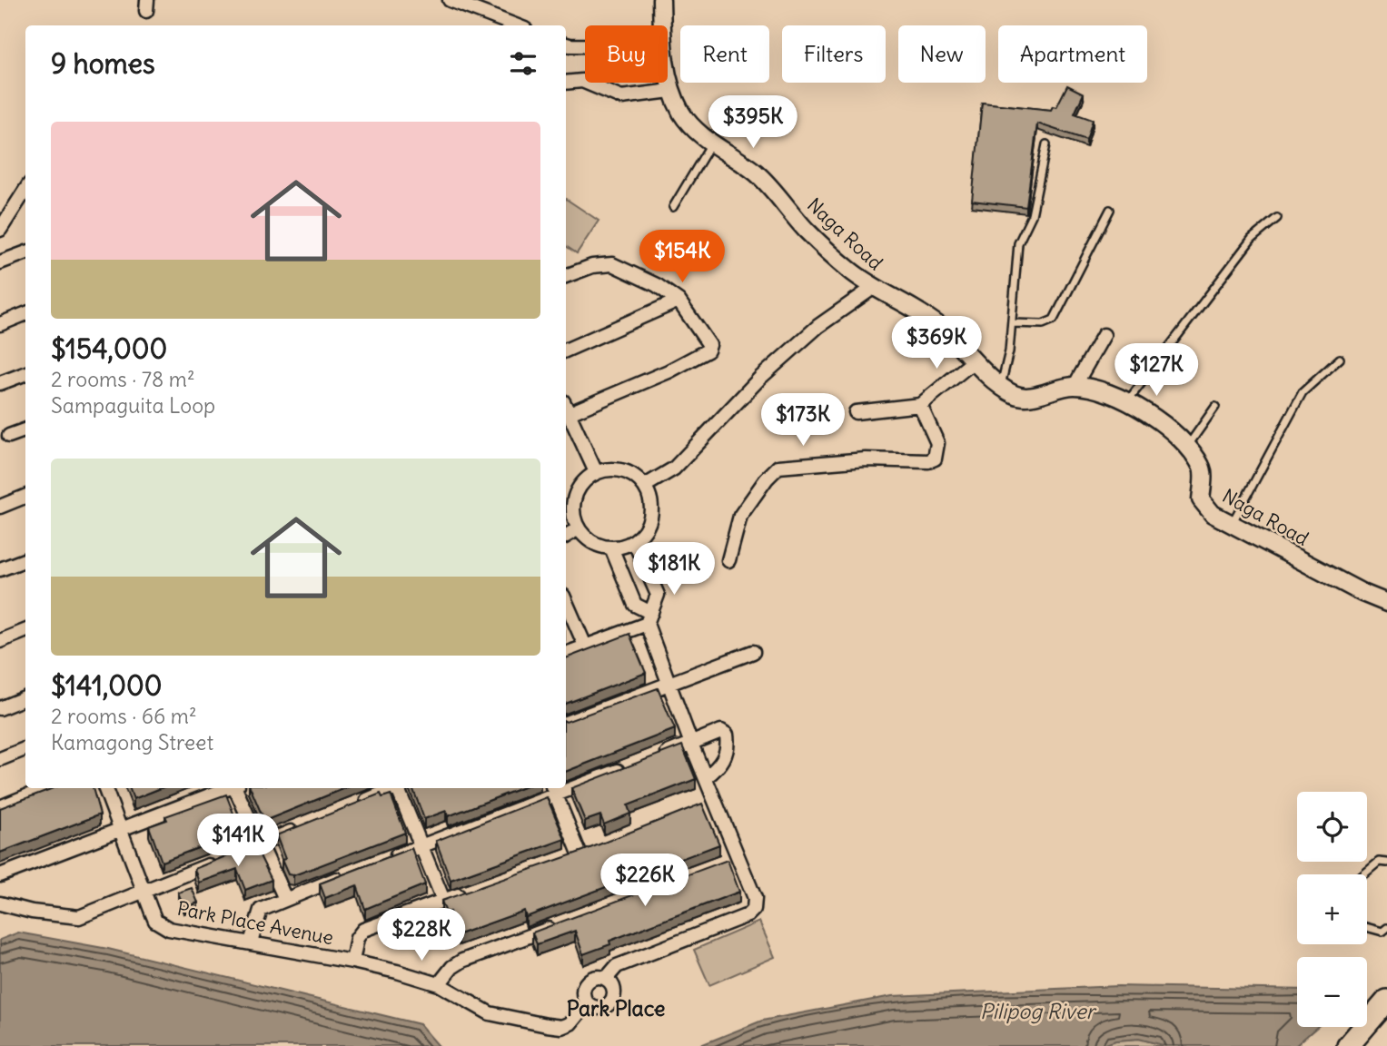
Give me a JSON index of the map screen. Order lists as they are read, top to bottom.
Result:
{
  "streets": {
    "street": ["Naga Road", "Park Place Avenue"]
  },
  "districts": ["Park Place"],
  "water": ["Pilipog River"],
  "page": {
    "chip": [
      "Buy",
      "Rent",
      "Filters",
      "New",
      "Apartment"
    ],
    "heading": "9 homes",
    "price": [
      "$395K",
      "$154K",
      "$369K",
      "$127K",
      "$173K",
      "$181K",
      "$141K",
      "$226K",
      "$228K"
    ],
    "list": [
      {
        "name": "$154,000",
        "note": "2 rooms · 78 m² · Sampaguita Loop"
      },
      {
        "name": "$141,000",
        "note": "2 rooms · 66 m² · Kamagong Street"
      }
    ],
    "map_buttons": ["+", "−"]
  }
}
